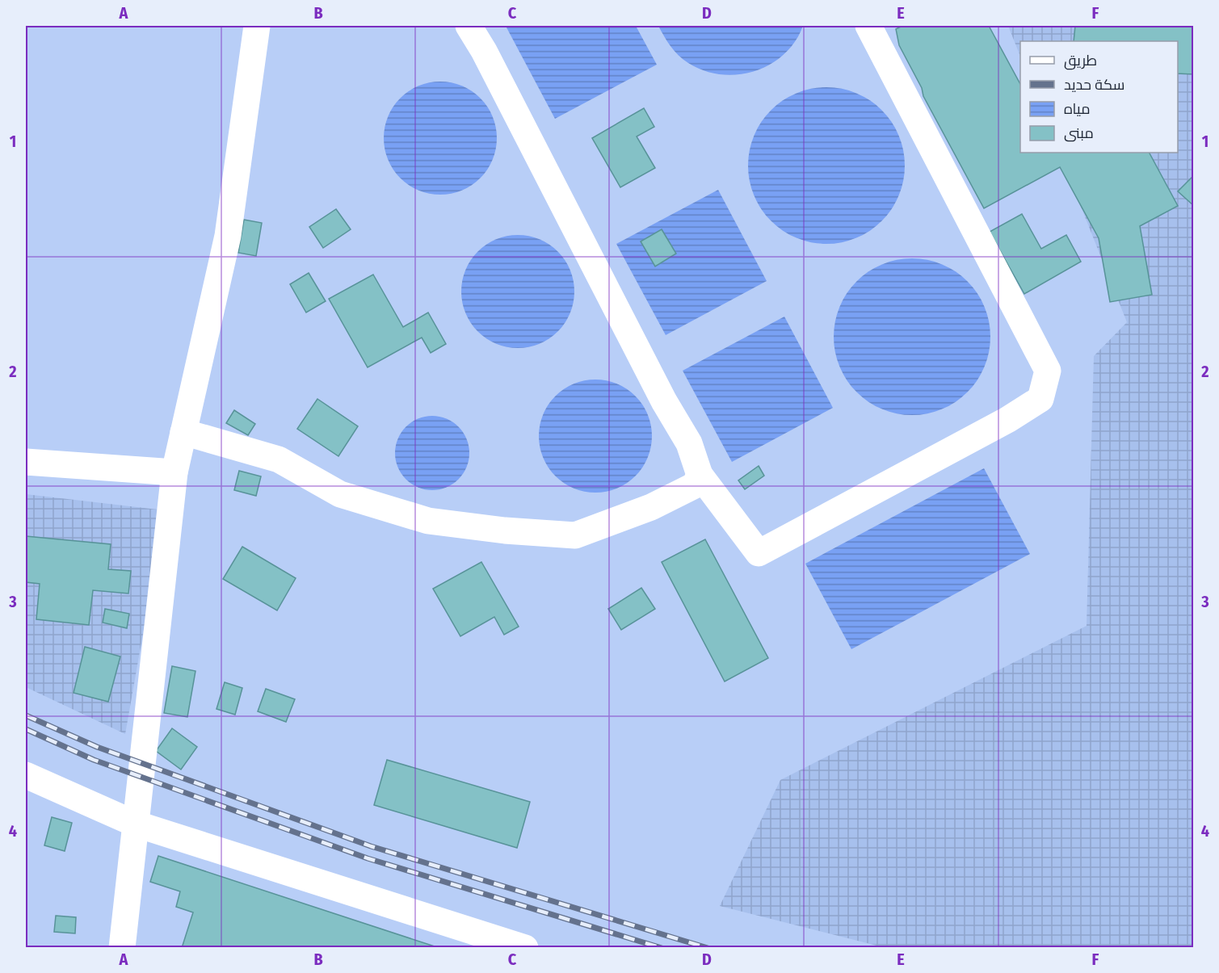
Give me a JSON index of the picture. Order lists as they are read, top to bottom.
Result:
{
  "legend": [
    "طريق",
    "سكة حديد",
    "مياه",
    "مبنى"
  ],
  "grid": {
    "columns": [
      "A",
      "B",
      "C",
      "D",
      "E",
      "F"
    ],
    "rows": [
      "1",
      "2",
      "3",
      "4"
    ]
  }
}
